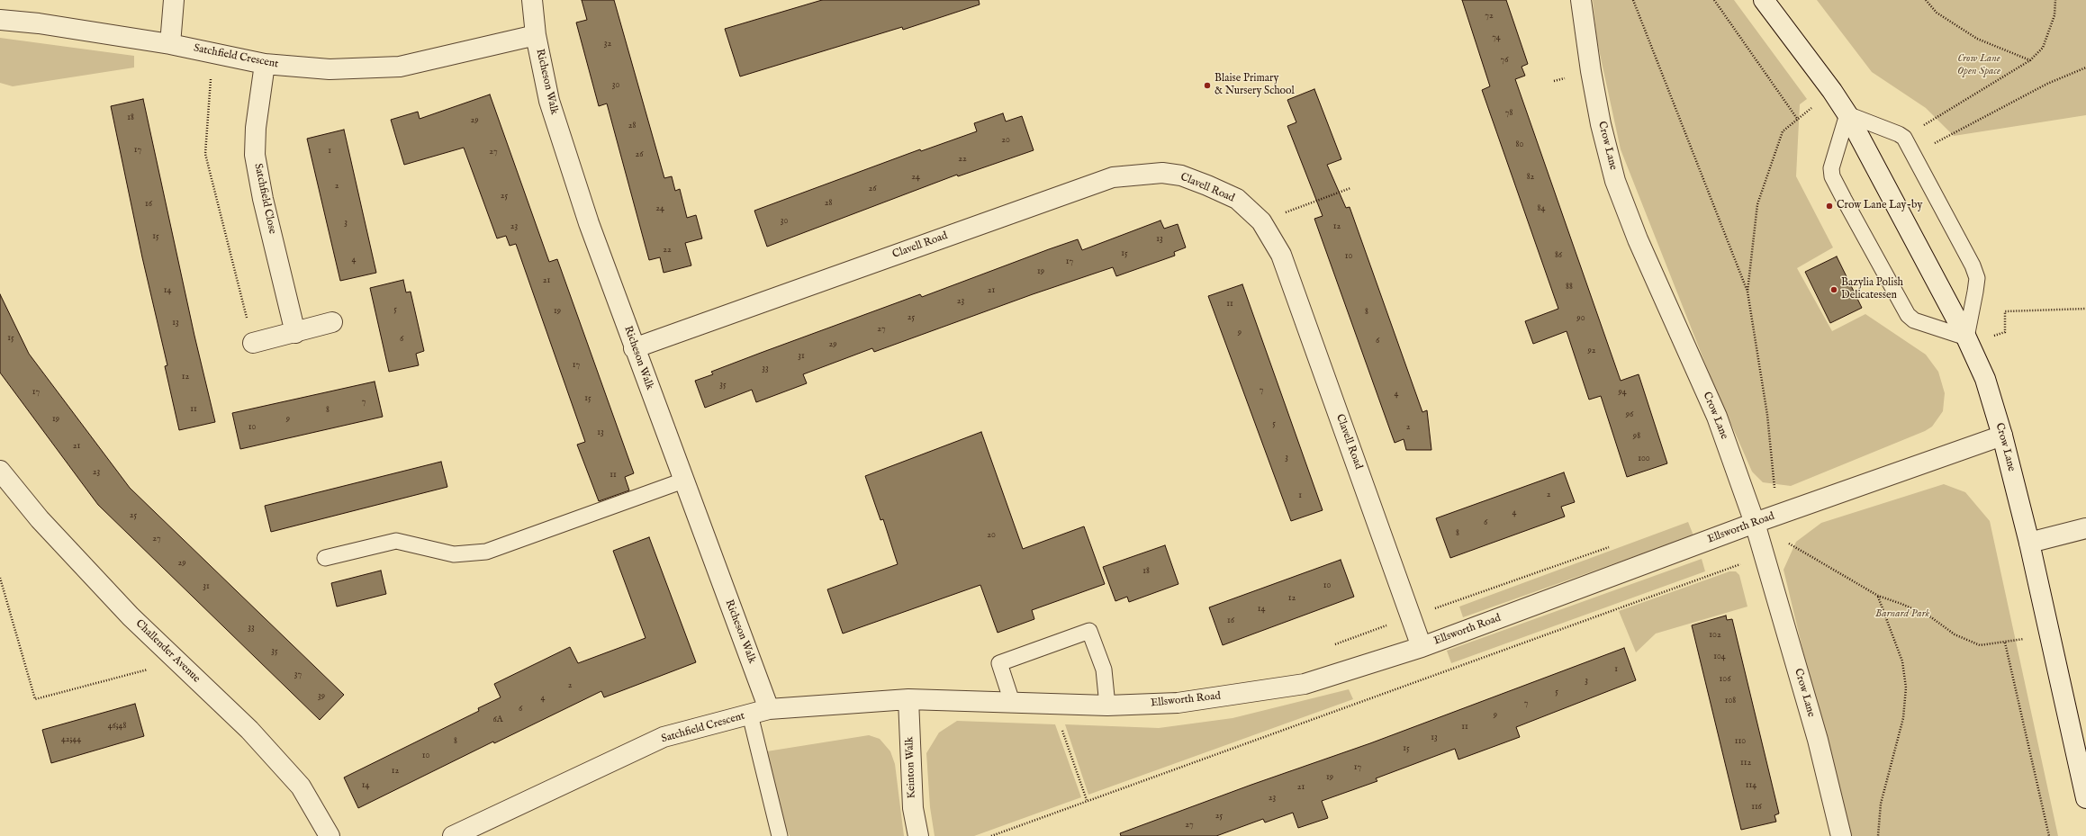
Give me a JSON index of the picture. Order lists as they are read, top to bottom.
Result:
{
  "streets": {
    "street": [
      "Satchfield Crescent",
      "Richeson Walk",
      "Crow Lane",
      "Clavell Road",
      "Satchfield Close",
      "Ellsworth Road",
      "Challender Avenue",
      "Keinton Walk"
    ]
  },
  "crossings": [
    ["Satchfield Crescent", "Richeson Walk"],
    ["Satchfield Crescent", "Satchfield Close"],
    ["Satchfield Crescent", "Ellsworth Road"],
    ["Satchfield Crescent", "Keinton Walk"],
    ["Richeson Walk", "Clavell Road"],
    ["Crow Lane", "Ellsworth Road"],
    ["Clavell Road", "Ellsworth Road"],
    ["Ellsworth Road", "Keinton Walk"]
  ],
  "parks": ["Crow Lane Open Space", "Barnard Park"],
  "places": ["Blaise Primary & Nursery School", "Crow Lane Lay-by", "Bazylia Polish Delicatessen"],
  "house_numbers": [
    "72",
    "74",
    "32",
    "76",
    "30",
    "78",
    "18",
    "29",
    "28",
    "20",
    "80",
    "17",
    "1",
    "27",
    "26",
    "22",
    "24",
    "82",
    "2",
    "26",
    "25",
    "28",
    "16",
    "24",
    "84",
    "30",
    "3",
    "23",
    "12",
    "15",
    "13",
    "22",
    "15",
    "86",
    "10",
    "4",
    "17",
    "19",
    "21",
    "88",
    "14",
    "21",
    "23",
    "11",
    "5",
    "19",
    "8",
    "25",
    "90",
    "13",
    "27",
    "9",
    "15",
    "6",
    "6",
    "29",
    "92",
    "31",
    "17",
    "33",
    "12",
    "35",
    "7",
    "17",
    "94",
    "4",
    "15",
    "7",
    "11",
    "8",
    "96",
    "19",
    "9",
    "5",
    "10",
    "2",
    "13",
    "98",
    "21",
    "3",
    "100",
    "23",
    "11",
    "2",
    "1",
    "4",
    "25",
    "6",
    "8",
    "20",
    "27",
    "29",
    "18",
    "10",
    "31",
    "12",
    "14",
    "16",
    "33",
    "102",
    "35",
    "104",
    "1",
    "37",
    "106",
    "3",
    "2",
    "5",
    "39",
    "4",
    "108",
    "7",
    "6",
    "9",
    "6A",
    "46;48",
    "11",
    "13",
    "42;44",
    "8",
    "110",
    "15",
    "10",
    "112",
    "17",
    "12",
    "19",
    "14",
    "114",
    "21",
    "23",
    "116",
    "25",
    "27"
  ]
}
